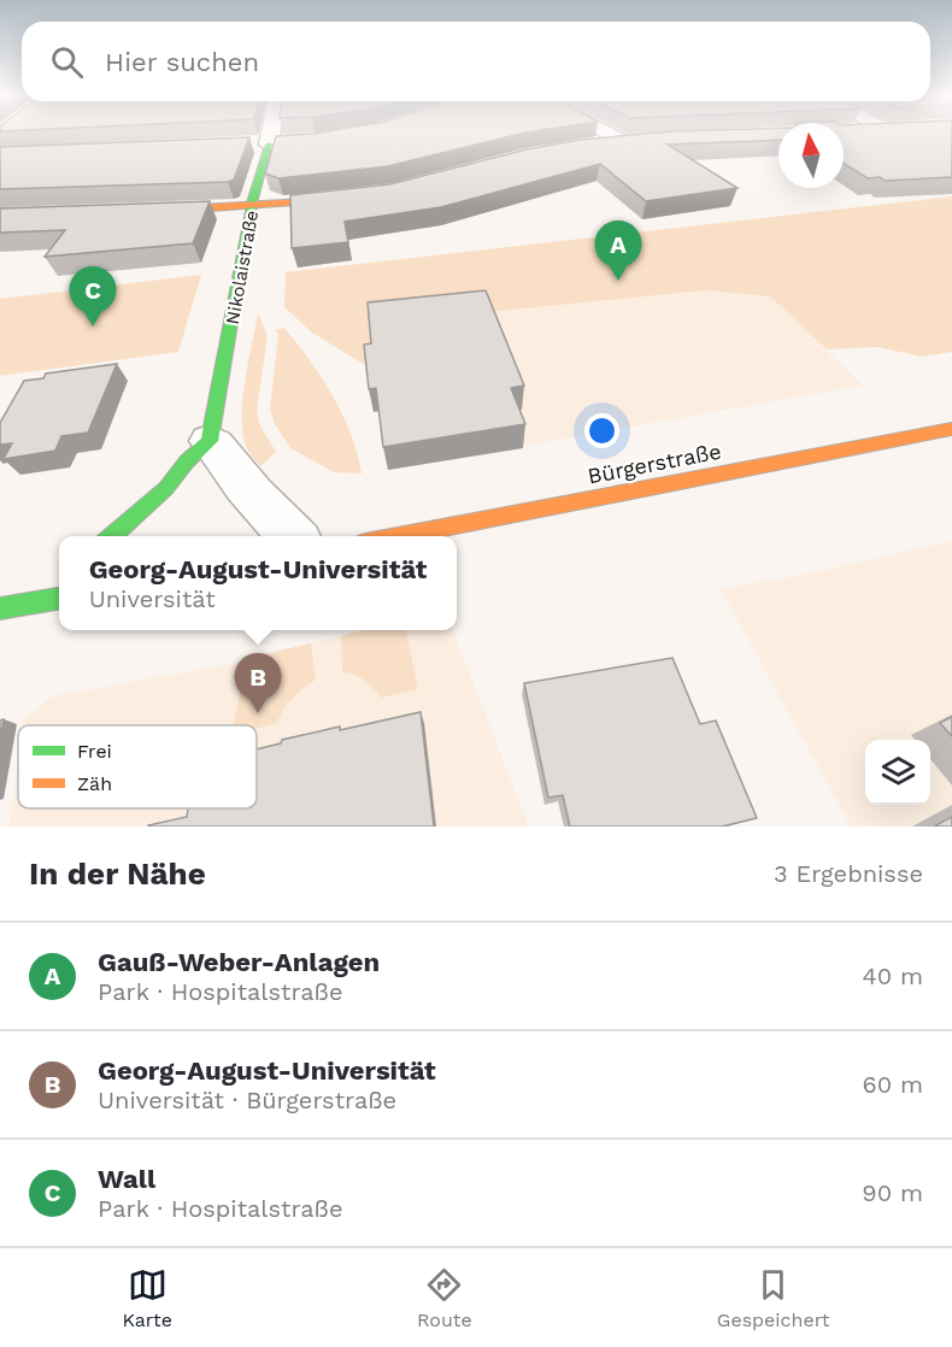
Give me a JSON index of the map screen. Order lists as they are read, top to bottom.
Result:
{
  "streets": {
    "street": ["Nikolaistraße", "Bürgerstraße"]
  },
  "legend": ["Frei", "Zäh"],
  "north": "top",
  "page": {
    "search": "Hier suchen",
    "pins": ["A", "C", "B"],
    "popup": ["Georg-August-Universität", "Universität"],
    "heading": ["In der Nähe", "3 Ergebnisse"],
    "list": [
      {
        "mark": "A",
        "name": "Gauß-Weber-Anlagen",
        "note": "Park · Hospitalstraße",
        "value": "40 m"
      },
      {
        "mark": "B",
        "name": "Georg-August-Universität",
        "note": "Universität · Bürgerstraße",
        "value": "60 m"
      },
      {
        "mark": "C",
        "name": "Wall",
        "note": "Park · Hospitalstraße",
        "value": "90 m"
      }
    ],
    "nav": ["Karte", "Route", "Gespeichert"]
  }
}
